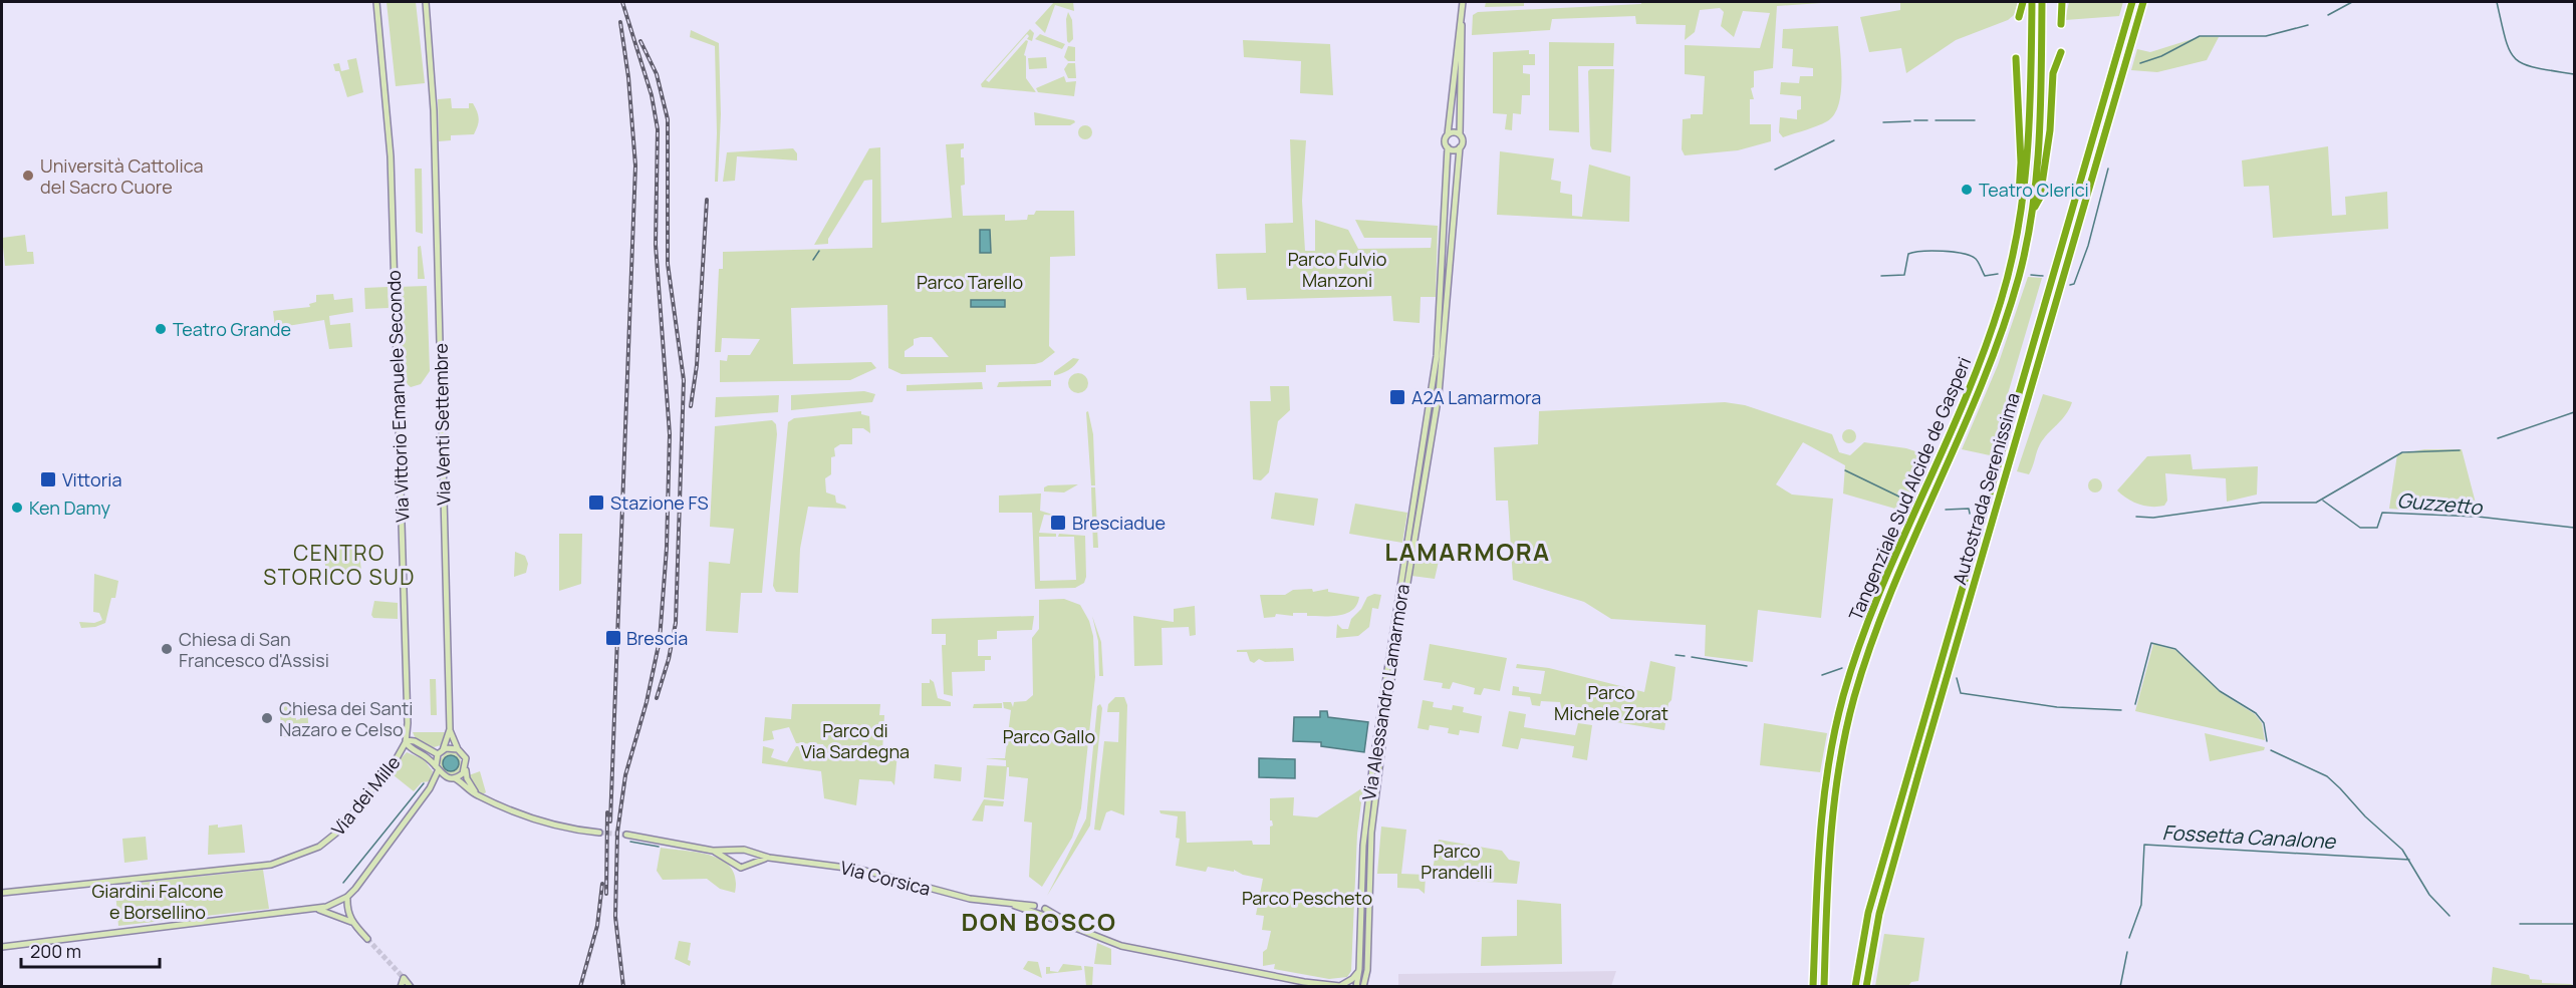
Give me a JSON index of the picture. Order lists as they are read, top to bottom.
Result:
{
  "streets": {
    "highway": ["Tangenziale Sud Alcide de Gasperi", "Autostrada Serenissima"],
    "main road": [
      "Via Vittorio Emanuele Secondo",
      "Via Venti Settembre",
      "Via Alessandro Lamarmora",
      "Via dei Mille",
      "Via Corsica"
    ]
  },
  "crossings": [
    ["Via Vittorio Emanuele Secondo", "Via dei Mille"]
  ],
  "districts": ["LAMARMORA", "CENTRO STORICO SUD", "DON BOSCO"],
  "water": ["Guzzetto", "Fossetta Canalone"],
  "parks": [
    "Parco Fulvio Manzoni",
    "Parco Tarello",
    "Parco Michele Zorat",
    "Parco di Via Sardegna",
    "Parco Gallo",
    "Parco Prandelli",
    "Giardini Falcone e Borsellino",
    "Parco Pescheto"
  ],
  "places": {
    "other": [
      "Università Cattolica del Sacro Cuore",
      "Teatro Clerici",
      "Teatro Grande",
      "Ken Damy",
      "Chiesa di San Francesco d'Assisi",
      "Chiesa dei Santi Nazaro e Celso"
    ],
    "transit": [
      "A2A Lamarmora",
      "Vittoria",
      "Stazione FS",
      "Bresciadue",
      "Brescia"
    ]
  },
  "scale_bar": "200 m"
}
